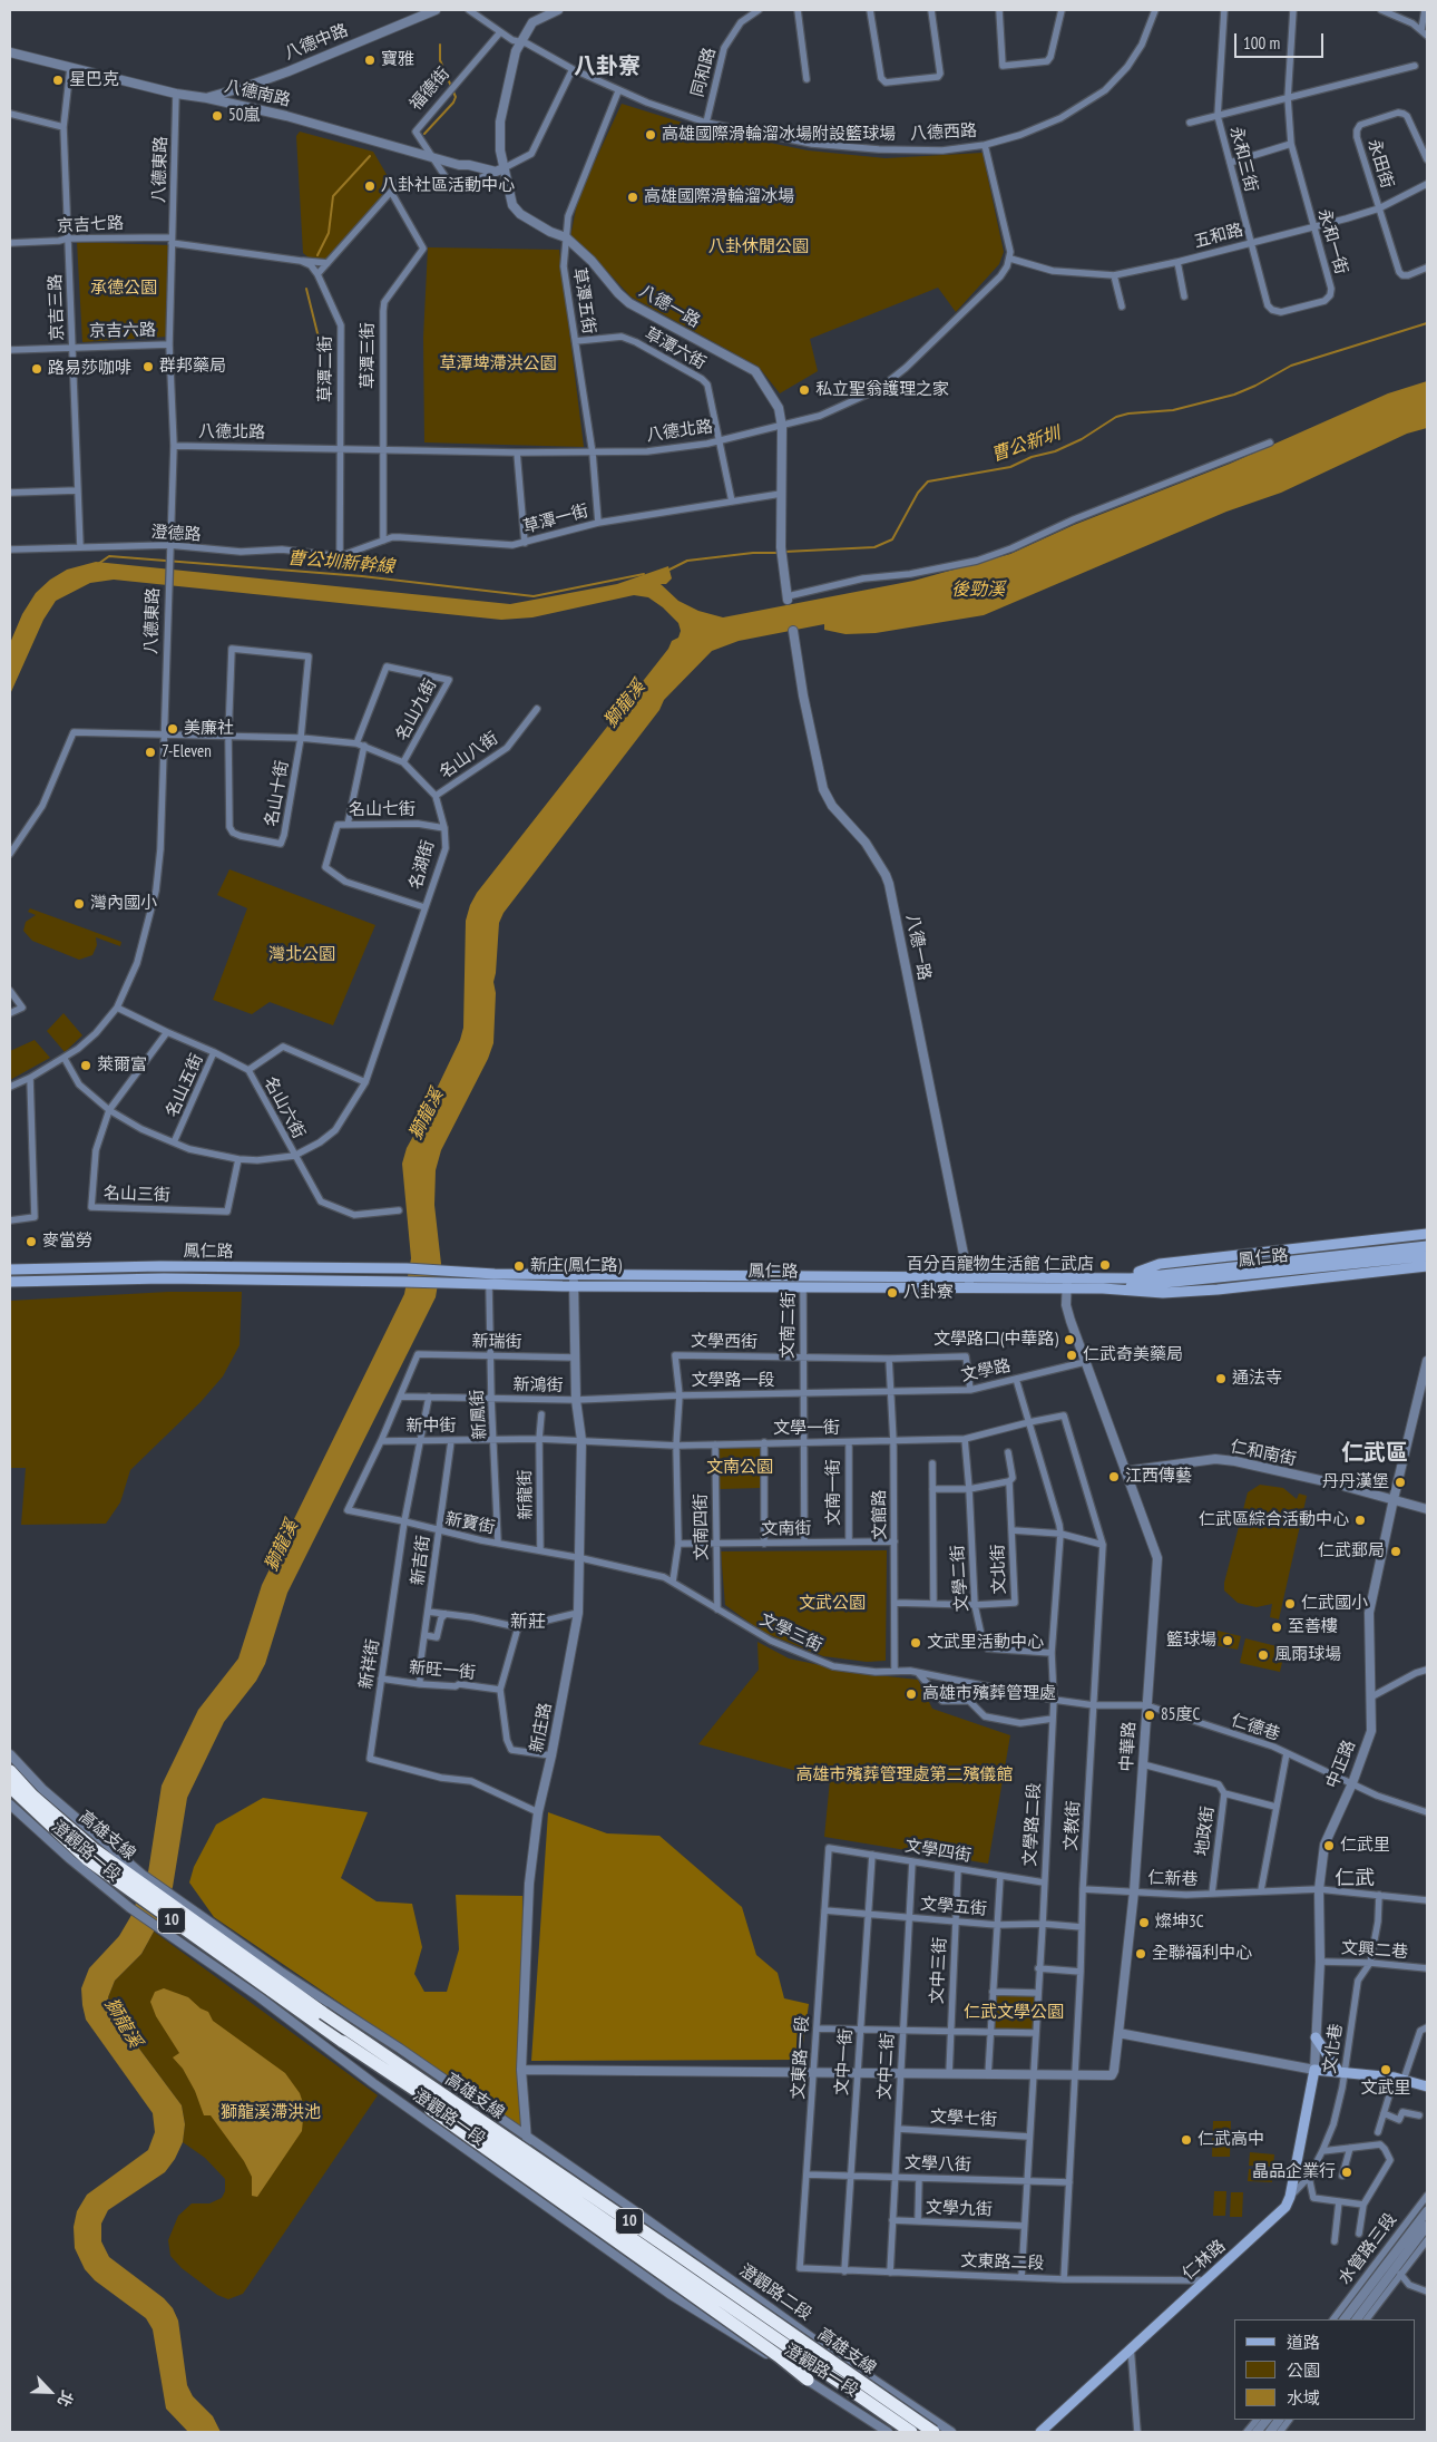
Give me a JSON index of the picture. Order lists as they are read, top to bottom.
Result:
{
  "streets": {
    "highway": ["高雄支線", "10"],
    "main road": ["鳳仁路", "仁林路"],
    "street": [
      "八德中路",
      "同和路",
      "福德街",
      "八德南路",
      "八德西路",
      "永和三街",
      "永田街",
      "八德東路",
      "京吉七路",
      "五和路",
      "永和一街",
      "草潭五街",
      "八德一路",
      "京吉三路",
      "京吉六路",
      "草潭六街",
      "草潭三街",
      "草潭二街",
      "八德北路",
      "草潭一街",
      "澄德路",
      "名山九街",
      "名山八街",
      "名山十街",
      "名山七街",
      "名湖街",
      "名山五街",
      "名山六街",
      "名山三街",
      "文南二街",
      "新瑞街",
      "文學西街",
      "文學路",
      "文學路一段",
      "新鴻街",
      "新鳳街",
      "新中街",
      "文學一街",
      "仁和南街",
      "文南一街",
      "新龍街",
      "文館路",
      "新寶街",
      "文南四街",
      "文南街",
      "新吉街",
      "文北街",
      "文學二街",
      "文學三街",
      "新祥街",
      "新旺一街",
      "新庄路",
      "仁德巷",
      "中華路",
      "中正路",
      "文學路二段",
      "文教街",
      "地政街",
      "澄觀路一段",
      "文學四街",
      "仁新巷",
      "文學五街",
      "文興二巷",
      "文中三街",
      "文化巷",
      "文東路一段",
      "文中一街",
      "文中二街",
      "文學七街",
      "文學八街",
      "文學九街",
      "水管路三段",
      "文東路二段",
      "澄觀路二段"
    ]
  },
  "crossings": [
    ["八德中路", "八德南路"],
    ["同和路", "八德西路"],
    ["福德街", "八德南路"],
    ["福德街", "八德西路"],
    ["福德街", "八德一路"],
    ["八德南路", "八德東路"],
    ["八德南路", "八德一路"],
    ["八德南路", "京吉三路"],
    ["八德西路", "草潭五街"],
    ["八德西路", "八德一路"],
    ["永和三街", "五和路"],
    ["永和三街", "永和一街"],
    ["永田街", "五和路"],
    ["八德東路", "京吉七路"],
    ["八德東路", "京吉六路"],
    ["八德東路", "八德北路"],
    ["八德東路", "澄德路"],
    ["八德東路", "名湖街"],
    ["八德東路", "名山五街"],
    ["京吉七路", "京吉三路"],
    ["五和路", "永和一街"],
    ["五和路", "八德北路"],
    ["草潭五街", "八德一路"],
    ["草潭五街", "草潭六街"],
    ["草潭五街", "八德北路"],
    ["草潭五街", "草潭一街"],
    ["八德一路", "八德北路"],
    ["八德一路", "草潭一街"],
    ["八德一路", "鳳仁路"],
    ["京吉三路", "京吉六路"],
    ["京吉三路", "澄德路"],
    ["草潭六街", "八德北路"],
    ["草潭六街", "草潭一街"],
    ["草潭三街", "八德北路"],
    ["草潭三街", "草潭一街"],
    ["草潭二街", "八德北路"],
    ["草潭二街", "草潭一街"],
    ["草潭二街", "澄德路"],
    ["草潭一街", "澄德路"],
    ["名山九街", "名湖街"],
    ["名山八街", "名湖街"],
    ["名山十街", "名湖街"],
    ["名山七街", "名湖街"],
    ["名湖街", "名山五街"],
    ["名湖街", "名山六街"],
    ["名湖街", "名山三街"],
    ["鳳仁路", "文南二街"],
    ["鳳仁路", "新鳳街"],
    ["鳳仁路", "新庄路"],
    ["鳳仁路", "中華路"],
    ["文南二街", "文學西街"],
    ["文南二街", "文學路一段"],
    ["文南二街", "文學一街"],
    ["文南二街", "文南街"],
    ["新瑞街", "新鴻街"],
    ["新瑞街", "新鳳街"],
    ["新瑞街", "新庄路"],
    ["文學西街", "文學路"],
    ["文學西街", "文學路一段"],
    ["文學西街", "文學一街"],
    ["文學西街", "文館路"],
    ["文學西街", "文南街"],
    ["文學西街", "文學三街"],
    ["文學路", "文學路一段"],
    ["文學路", "文館路"],
    ["文學路", "中華路"],
    ["文學路", "文學路二段"],
    ["文學路一段", "新鴻街"],
    ["文學路一段", "文館路"],
    ["文學路一段", "新庄路"],
    ["新鴻街", "新鳳街"],
    ["新鴻街", "新祥街"],
    ["新鴻街", "新庄路"],
    ["新鳳街", "新中街"],
    ["新鳳街", "新寶街"],
    ["新中街", "文學一街"],
    ["新中街", "新龍街"],
    ["新中街", "新寶街"],
    ["新中街", "新吉街"],
    ["新中街", "新祥街"],
    ["新中街", "新庄路"],
    ["文學一街", "文南一街"],
    ["文學一街", "文館路"],
    ["文學一街", "文南四街"],
    ["文學一街", "文學二街"],
    ["文學一街", "新庄路"],
    ["文學一街", "文學路二段"],
    ["文學一街", "文教街"],
    ["仁和南街", "中華路"],
    ["仁和南街", "中正路"],
    ["文南一街", "文南街"],
    ["新龍街", "新寶街"],
    ["文館路", "文南街"],
    ["文館路", "文北街"],
    ["文館路", "文學三街"],
    ["新寶街", "新吉街"],
    ["新寶街", "文學三街"],
    ["新寶街", "新祥街"],
    ["新寶街", "新庄路"],
    ["文南四街", "文南街"],
    ["文南四街", "文學三街"],
    ["新吉街", "新旺一街"],
    ["文北街", "文學二街"],
    ["文學二街", "文學路二段"],
    ["文學三街", "仁德巷"],
    ["文學三街", "文學路二段"],
    ["文學三街", "文教街"],
    ["新祥街", "新旺一街"],
    ["新祥街", "新庄路"],
    ["新庄路", "澄觀路一段"],
    ["仁德巷", "中華路"],
    ["仁德巷", "中正路"],
    ["仁德巷", "文教街"],
    ["中華路", "文教街"],
    ["中華路", "地政街"],
    ["中華路", "仁新巷"],
    ["中正路", "仁新巷"],
    ["中正路", "文興二巷"],
    ["中正路", "仁林路"],
    ["文學路二段", "文教街"],
    ["文學路二段", "文學四街"],
    ["文學路二段", "文學五街"],
    ["文學路二段", "文學七街"],
    ["文學路二段", "文學八街"],
    ["文學路二段", "文學九街"],
    ["文學路二段", "文東路二段"],
    ["文教街", "仁新巷"],
    ["文教街", "文學五街"],
    ["文教街", "文學八街"],
    ["文教街", "文東路二段"],
    ["地政街", "仁新巷"],
    ["澄觀路一段", "澄觀路二段"],
    ["文學四街", "文中三街"],
    ["文學四街", "文東路一段"],
    ["文學四街", "文中一街"],
    ["文學四街", "文中二街"],
    ["仁新巷", "文化巷"],
    ["文學五街", "文中三街"],
    ["文學五街", "文東路一段"],
    ["文學五街", "文中一街"],
    ["文學五街", "文中二街"],
    ["文興二巷", "文化巷"],
    ["文化巷", "仁林路"],
    ["文東路一段", "文學八街"],
    ["文東路一段", "文東路二段"],
    ["文中一街", "文學八街"],
    ["文中一街", "文東路二段"],
    ["文中二街", "文學七街"],
    ["文中二街", "文學八街"],
    ["文中二街", "文學九街"],
    ["文中二街", "文東路二段"],
    ["仁林路", "文東路二段"]
  ],
  "districts": [
    "八卦寮",
    "仁武區",
    "新莊",
    "仁武"
  ],
  "water": [
    "曹公新圳",
    "曹公圳新幹線",
    "後勁溪",
    "獅龍溪"
  ],
  "parks": [
    "八卦休閒公園",
    "承德公園",
    "草潭埤滯洪公園",
    "灣北公園",
    "文南公園",
    "文武公園",
    "高雄市殯葬管理處第二殯儀館",
    "仁武文學公園",
    "獅龍溪滯洪池"
  ],
  "places": [
    "寶雅",
    "星巴克",
    "50嵐",
    "高雄國際滑輪溜冰場附設籃球場",
    "八卦社區活動中心",
    "高雄國際滑輪溜冰場",
    "群邦藥局",
    "路易莎咖啡",
    "私立聖翁護理之家",
    "美廉社",
    "7-Eleven",
    "灣內國小",
    "萊爾富",
    "麥當勞",
    "百分百寵物生活館 仁武店",
    "新庄(鳳仁路)",
    "八卦寮",
    "文學路口(中華路)",
    "仁武奇美藥局",
    "通法寺",
    "江西傳藝",
    "丹丹漢堡",
    "仁武區綜合活動中心",
    "仁武郵局",
    "仁武國小",
    "至善樓",
    "籃球場",
    "文武里活動中心",
    "風雨球場",
    "高雄市殯葬管理處",
    "85度C",
    "仁武里",
    "燦坤3C",
    "全聯福利中心",
    "文武里",
    "仁武高中",
    "晶品企業行"
  ],
  "legend": ["道路", "公園", "水域"],
  "scale_bar": "100 m",
  "north": "bottom right"
}
